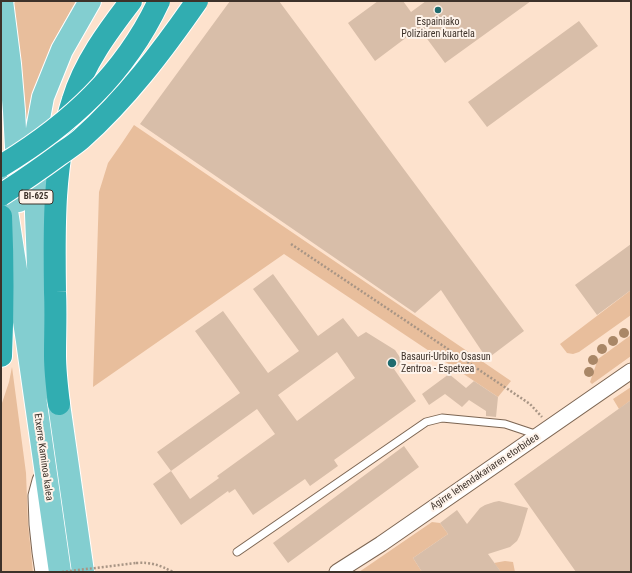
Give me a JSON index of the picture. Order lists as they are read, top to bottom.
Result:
{
  "streets": {
    "main road": ["BI-625", "Etxerre Kaminoa kalea"],
    "street": ["Agirre lehendakariaren etorbidea"]
  },
  "crossings": [
    ["BI-625", "Etxerre Kaminoa kalea"]
  ],
  "places": ["Espainiako Poliziaren kuartela", "Basauri-Urbiko Osasun Zentroa - Espetxea"]
}
